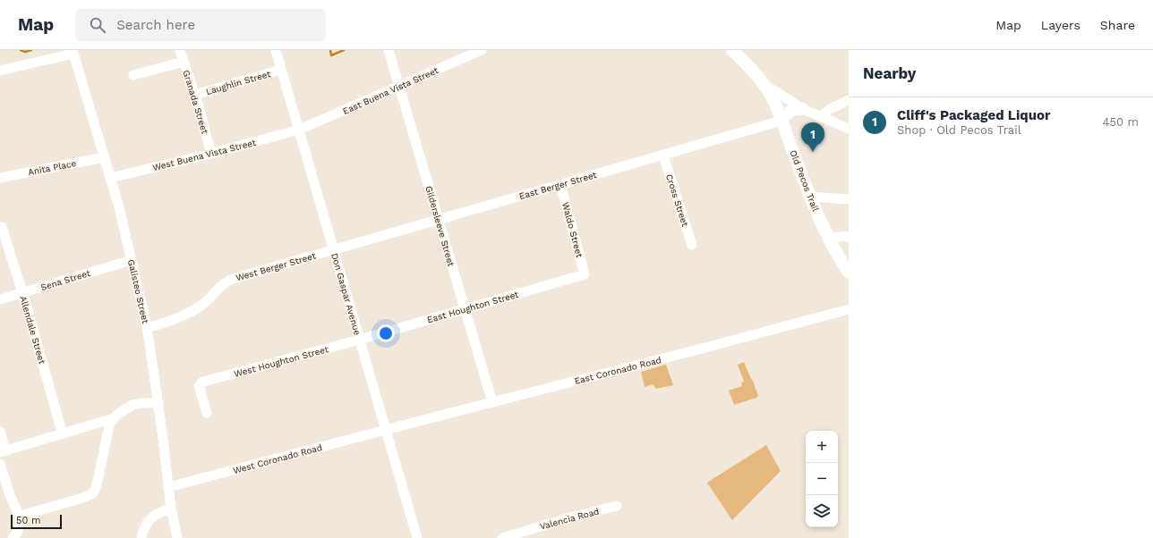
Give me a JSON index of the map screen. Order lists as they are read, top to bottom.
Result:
{
  "streets": {
    "main road": ["Old Pecos Trail"],
    "street": [
      "Laughlin Street",
      "East Buena Vista Street",
      "Granada Street",
      "West Buena Vista Street",
      "Anita Place",
      "East Berger Street",
      "Cross Street",
      "Gildersleeve Street",
      "Waldo Street",
      "West Berger Street",
      "Sena Street",
      "Galisteo Street",
      "Don Gaspar Avenue",
      "East Houghton Street",
      "Allendale Street",
      "West Houghton Street",
      "East Coronado Road",
      "West Coronado Road",
      "Valencia Road"
    ]
  },
  "crossings": [
    ["Laughlin Street", "Granada Street"],
    ["Laughlin Street", "Don Gaspar Avenue"],
    ["East Buena Vista Street", "West Buena Vista Street"],
    ["East Buena Vista Street", "Gildersleeve Street"],
    ["East Buena Vista Street", "Don Gaspar Avenue"],
    ["Granada Street", "West Buena Vista Street"],
    ["West Buena Vista Street", "Galisteo Street"],
    ["West Buena Vista Street", "Don Gaspar Avenue"],
    ["Anita Place", "Galisteo Street"],
    ["Old Pecos Trail", "East Berger Street"],
    ["East Berger Street", "Cross Street"],
    ["East Berger Street", "Gildersleeve Street"],
    ["East Berger Street", "Waldo Street"],
    ["East Berger Street", "West Berger Street"],
    ["East Berger Street", "Don Gaspar Avenue"],
    ["Gildersleeve Street", "East Houghton Street"],
    ["Gildersleeve Street", "East Coronado Road"],
    ["Waldo Street", "East Houghton Street"],
    ["West Berger Street", "Galisteo Street"],
    ["West Berger Street", "Don Gaspar Avenue"],
    ["Sena Street", "Galisteo Street"],
    ["Sena Street", "Allendale Street"],
    ["Galisteo Street", "West Coronado Road"],
    ["Don Gaspar Avenue", "East Houghton Street"],
    ["Don Gaspar Avenue", "West Houghton Street"],
    ["Don Gaspar Avenue", "East Coronado Road"],
    ["Don Gaspar Avenue", "West Coronado Road"],
    ["East Houghton Street", "West Houghton Street"],
    ["East Coronado Road", "West Coronado Road"]
  ],
  "scale_bar": "50 m",
  "page": {
    "header": "Map",
    "search": "Search here",
    "nav": ["Map", "Layers", "Share"],
    "heading": "Nearby",
    "list": [
      {
        "mark": "1",
        "name": "Cliff's Packaged Liquor",
        "note": "Shop · Old Pecos Trail",
        "value": "450 m"
      }
    ],
    "pins": "1",
    "map_buttons": ["+", "−"],
    "scale": "50 m"
  }
}
